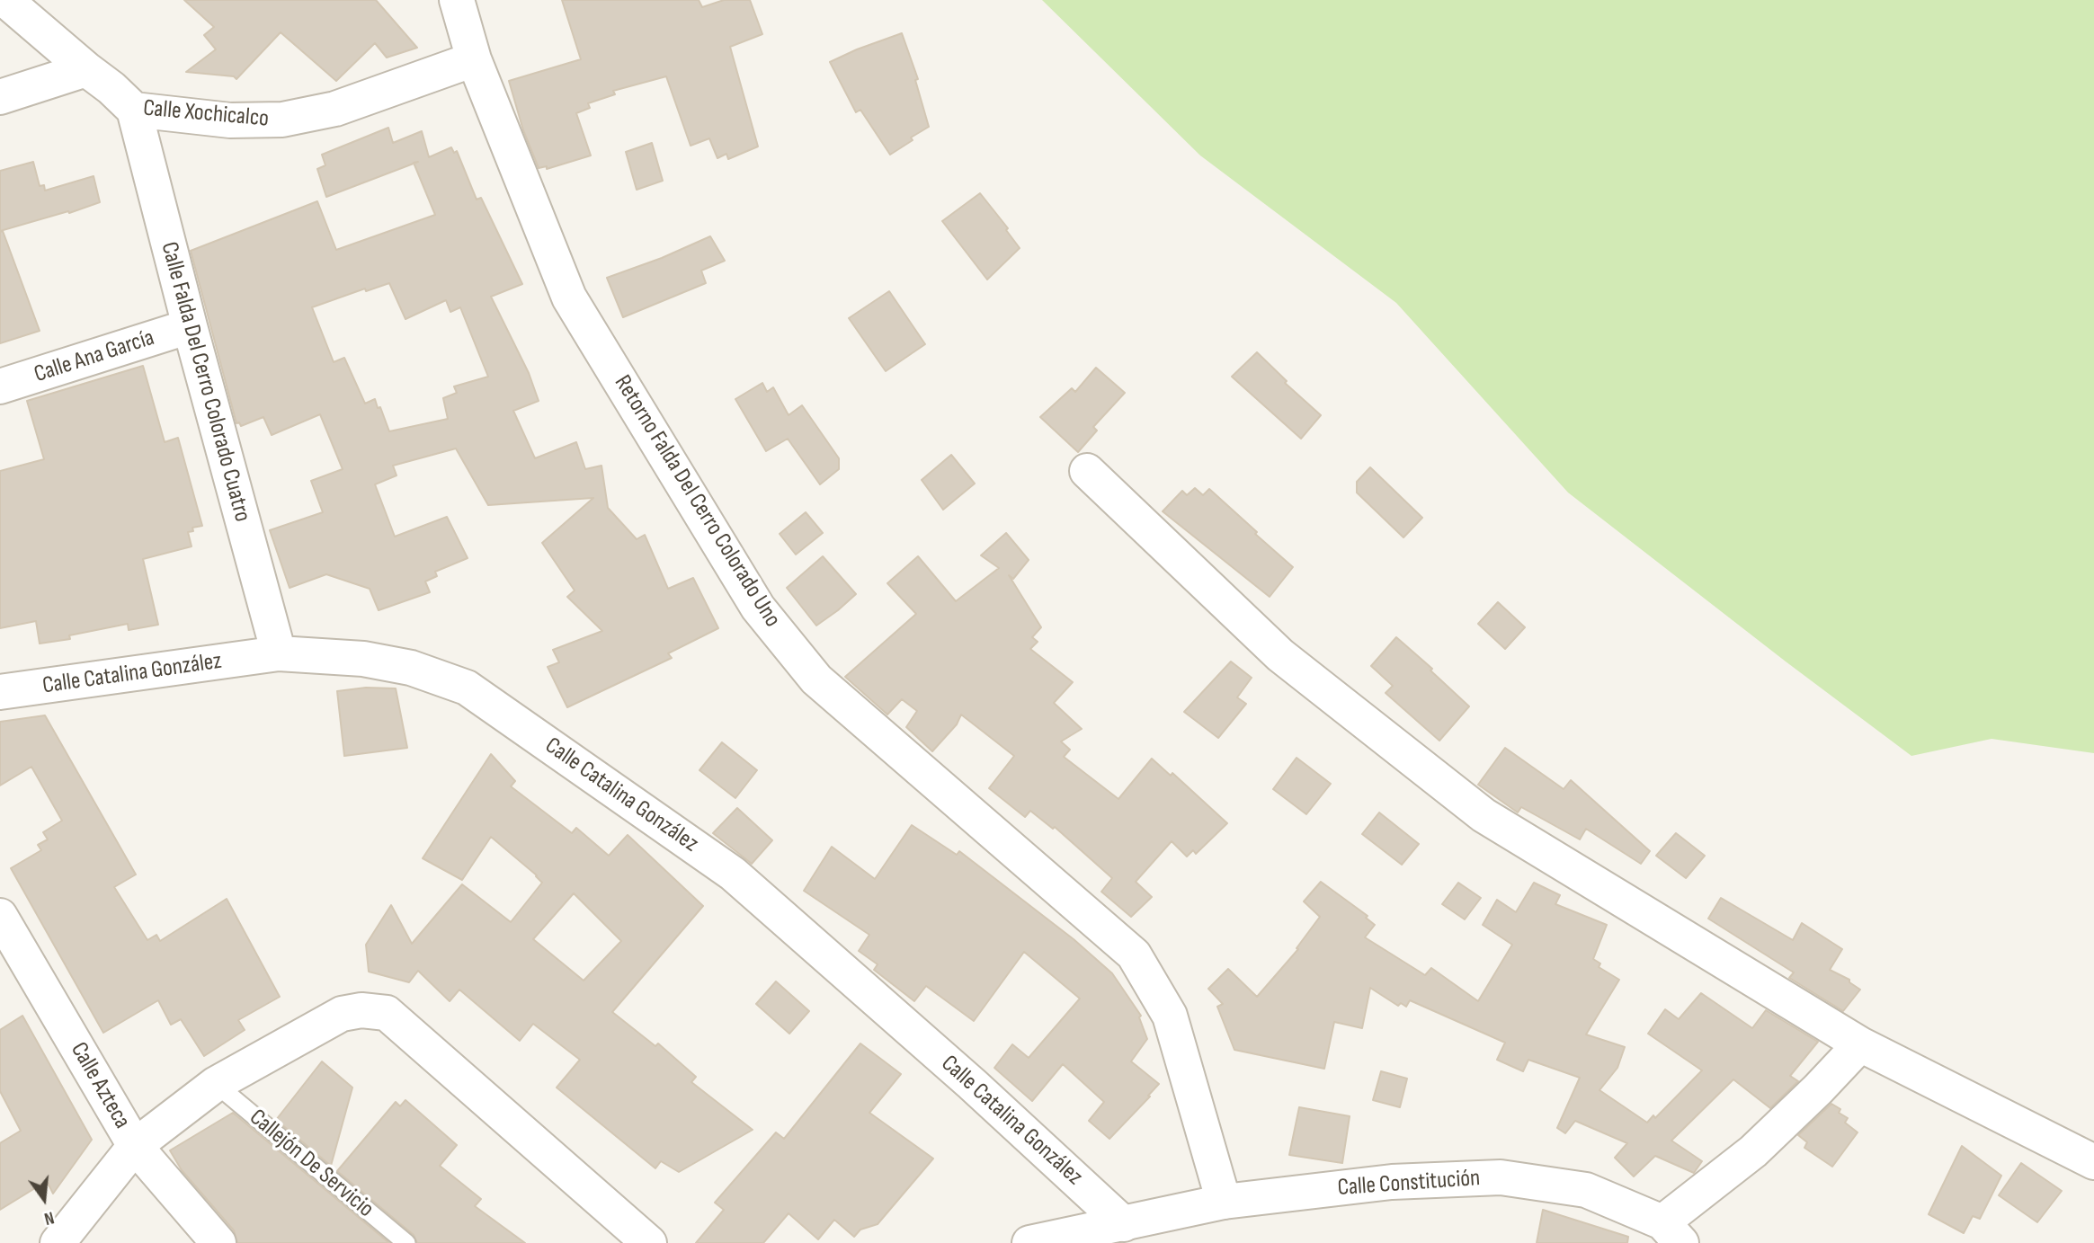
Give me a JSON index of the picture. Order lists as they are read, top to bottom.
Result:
{
  "streets": {
    "street": [
      "Calle Xochicalco",
      "Calle Ana García",
      "Calle Falda Del Cerro Colorado Cuatro",
      "Retorno Falda Del Cerro Colorado Uno",
      "Calle Catalina González",
      "Calle Azteca",
      "Calle Constitución"
    ],
    "lane": ["Callejón De Servicio"]
  },
  "crossings": [
    ["Calle Xochicalco", "Calle Falda Del Cerro Colorado Cuatro"],
    ["Calle Xochicalco", "Retorno Falda Del Cerro Colorado Uno"],
    ["Calle Ana García", "Calle Falda Del Cerro Colorado Cuatro"],
    ["Calle Falda Del Cerro Colorado Cuatro", "Calle Catalina González"],
    ["Retorno Falda Del Cerro Colorado Uno", "Calle Constitución"],
    ["Calle Catalina González", "Calle Constitución"]
  ],
  "north": "bottom"
}
